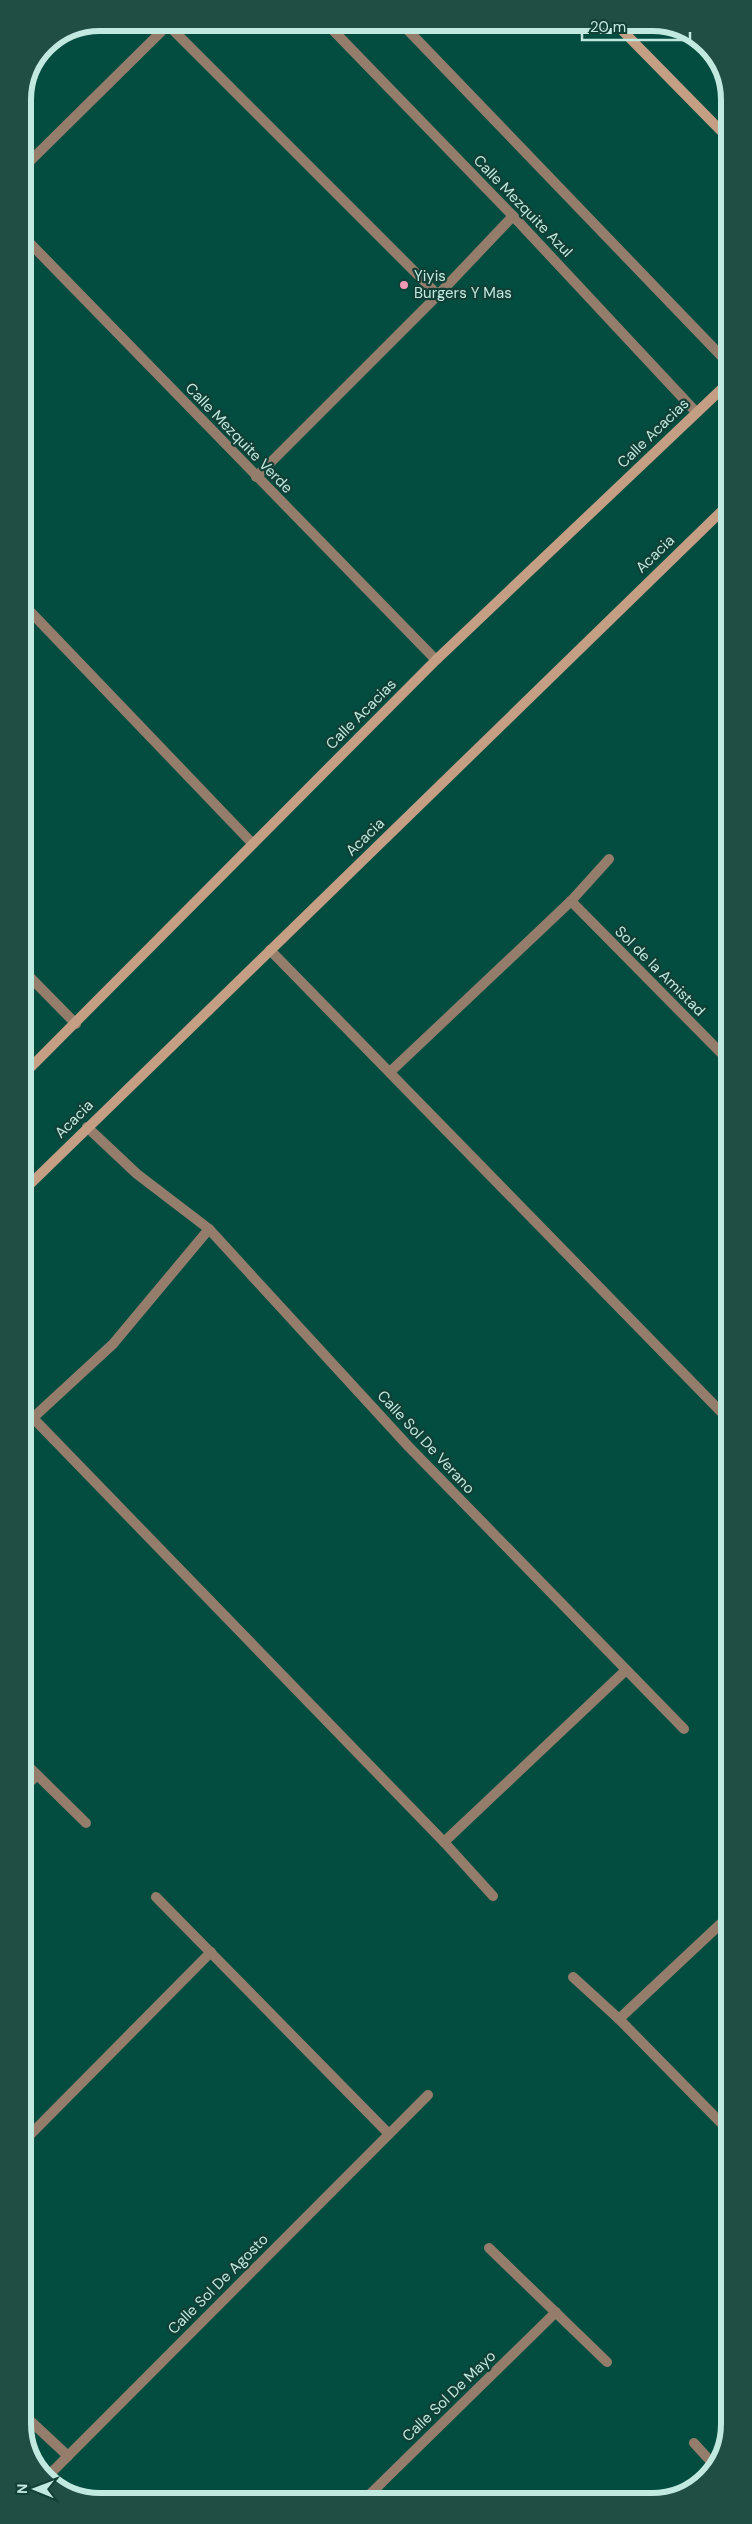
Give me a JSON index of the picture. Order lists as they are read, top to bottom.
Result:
{
  "streets": {
    "main road": ["Calle Acacias", "Acacia"],
    "street": [
      "Calle Mezquite Azul",
      "Calle Mezquite Verde",
      "Sol de la Amistad",
      "Calle Sol De Verano",
      "Calle Sol De Agosto",
      "Calle Sol De Mayo"
    ]
  },
  "crossings": [
    ["Calle Mezquite Azul", "Calle Acacias"],
    ["Calle Acacias", "Calle Mezquite Verde"],
    ["Acacia", "Calle Sol De Verano"]
  ],
  "places": ["Yiyis Burgers Y Mas"],
  "scale_bar": "20 m",
  "north": "left"
}
